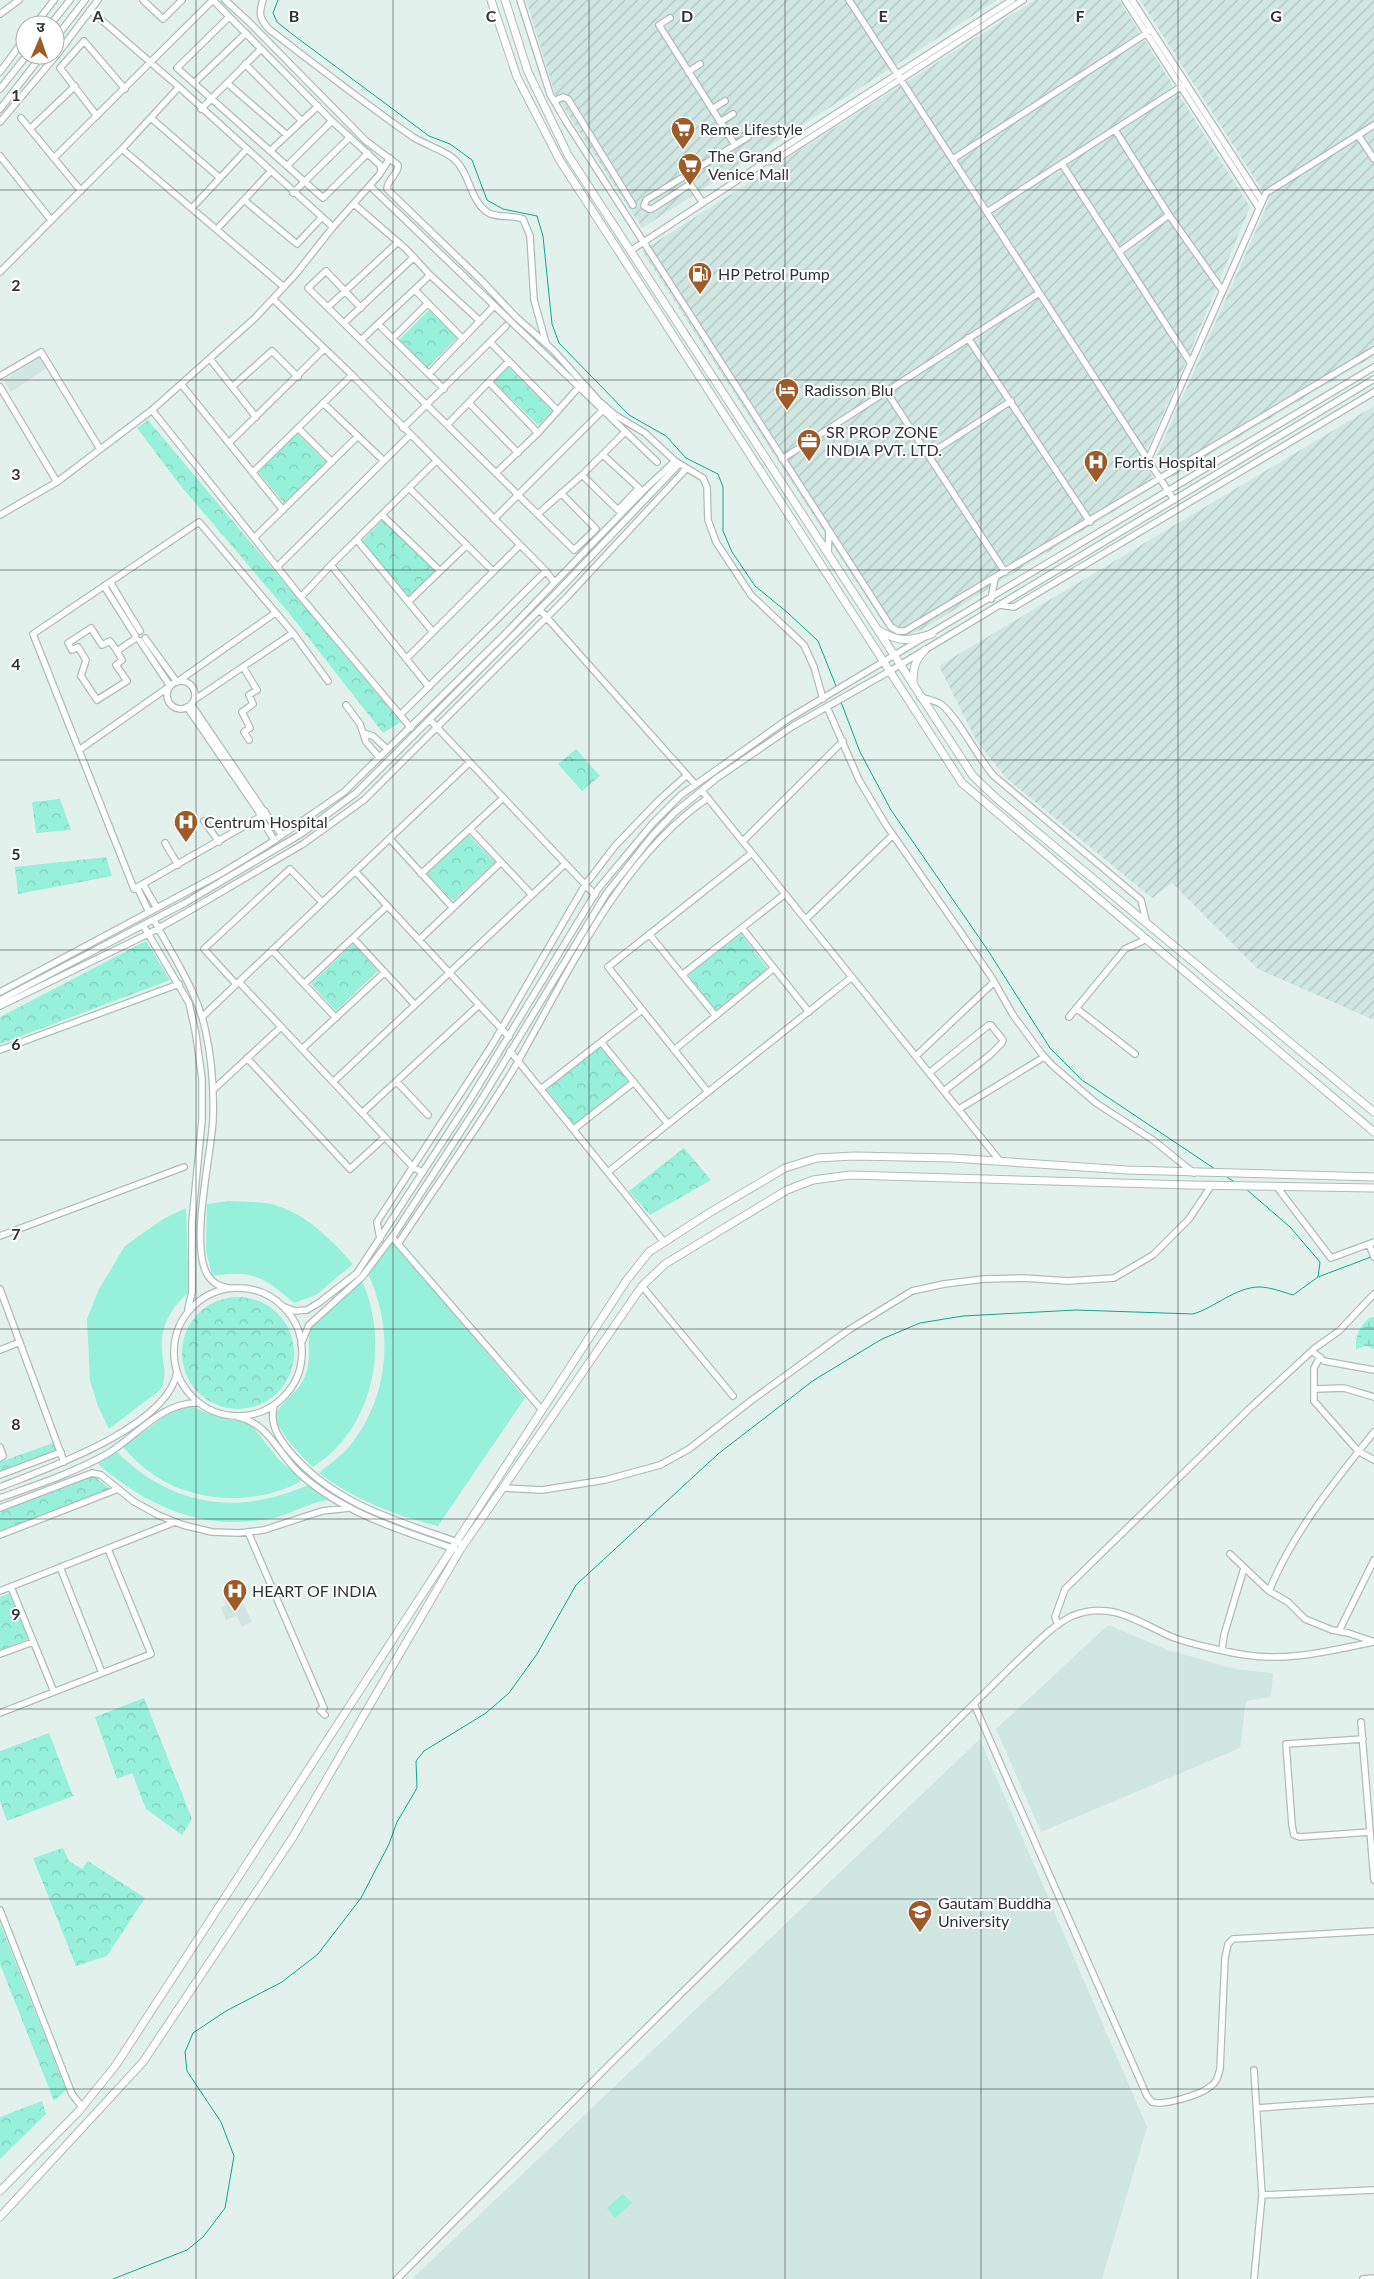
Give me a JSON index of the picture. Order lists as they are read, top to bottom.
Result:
{
  "places": {
    "supermarket": ["Reme Lifestyle", "The Grand Venice Mall"],
    "fuel station": ["HP Petrol Pump"],
    "hotel": ["Radisson Blu"],
    "office": ["SR PROP ZONE INDIA PVT. LTD."],
    "hospital": ["Fortis Hospital", "Centrum Hospital", "HEART OF INDIA"],
    "school or university": ["Gautam Buddha University"]
  },
  "north": "top",
  "grid": {
    "columns": [
      "A",
      "B",
      "C",
      "D",
      "E",
      "F",
      "G"
    ],
    "rows": [
      "1",
      "2",
      "3",
      "4",
      "5",
      "6",
      "7",
      "8",
      "9"
    ]
  }
}
